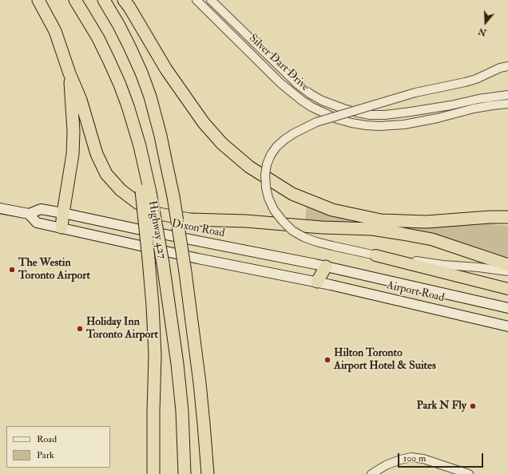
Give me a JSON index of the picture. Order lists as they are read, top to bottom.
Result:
{
  "streets": {
    "highway": ["Highway 427"],
    "main road": ["Dixon Road", "Airport Road"],
    "street": ["Silver Dart Drive"]
  },
  "crossings": [
    ["Dixon Road", "Airport Road"]
  ],
  "places": [
    "The Westin Toronto Airport",
    "Holiday Inn Toronto Airport",
    "Hilton Toronto Airport Hotel & Suites",
    "Park N Fly"
  ],
  "legend": ["Road", "Park"],
  "scale_bar": "100 m",
  "north": "bottom"
}
